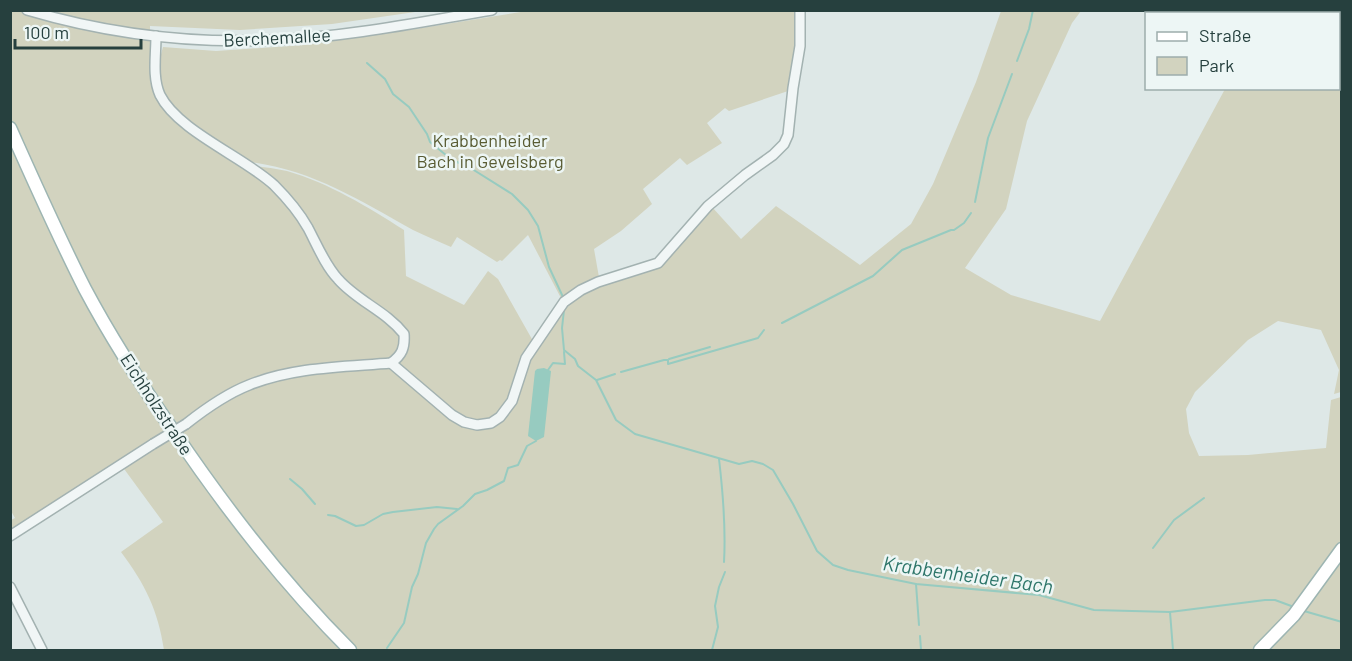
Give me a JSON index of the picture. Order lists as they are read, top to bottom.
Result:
{
  "streets": {
    "main road": ["Eichholzstraße"],
    "street": ["Berchemallee"]
  },
  "water": ["Krabbenheider Bach"],
  "parks": ["Krabbenheider Bach in Gevelsberg"],
  "legend": ["Straße", "Park"],
  "scale_bar": "100 m"
}
